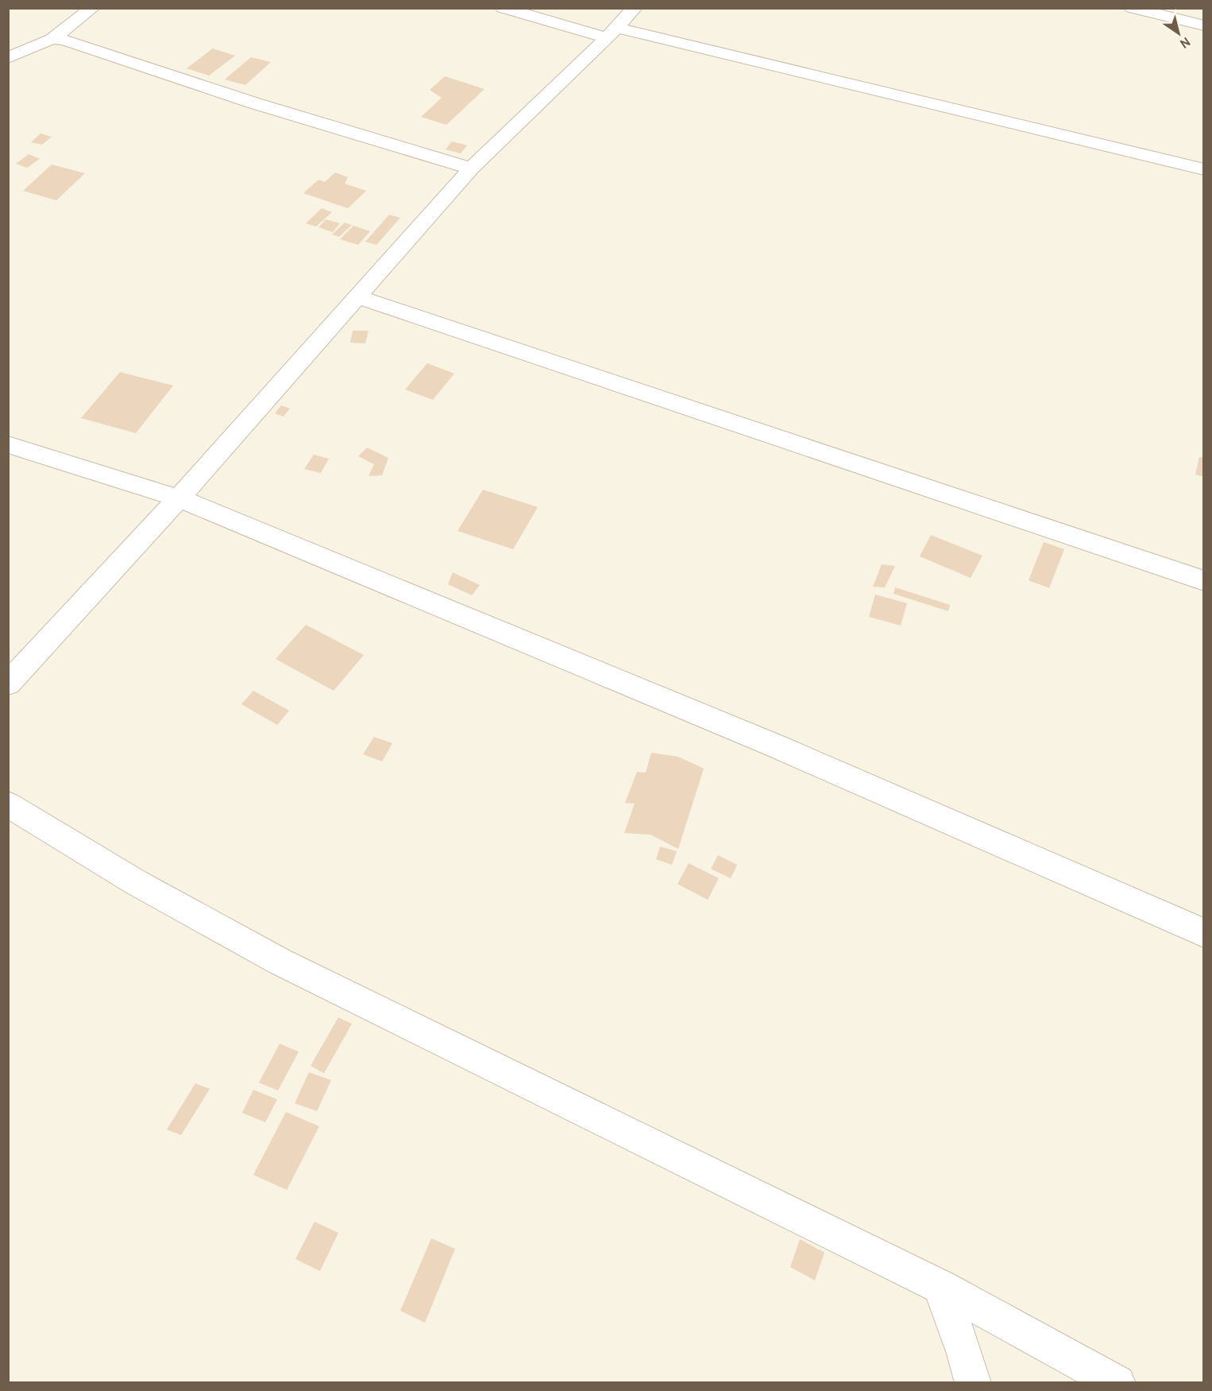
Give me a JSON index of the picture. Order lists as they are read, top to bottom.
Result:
{
  "north": "bottom right"
}
